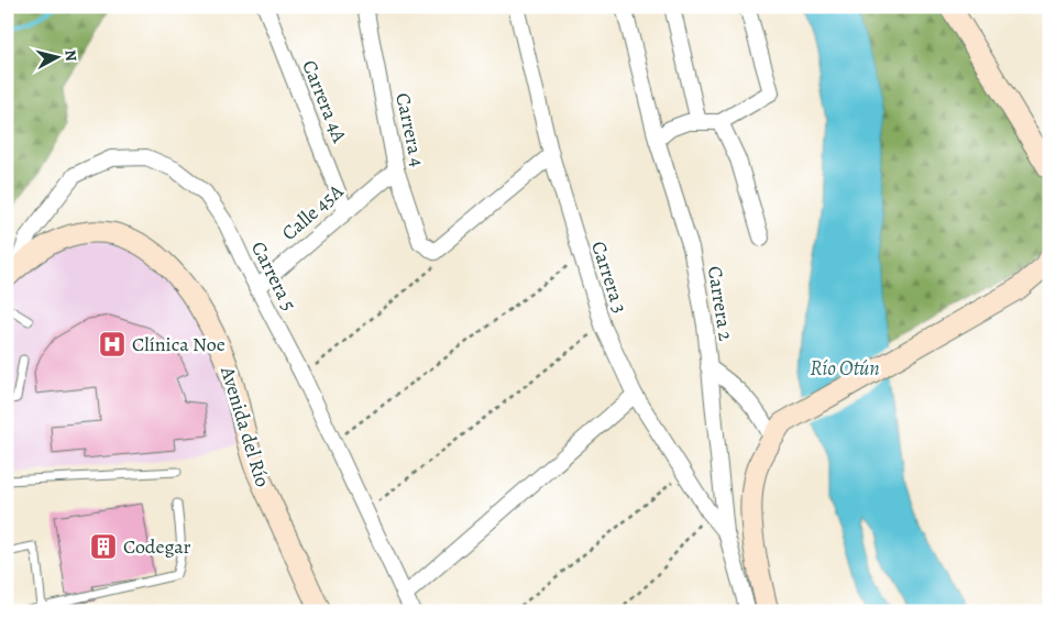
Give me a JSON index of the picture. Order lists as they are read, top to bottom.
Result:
{
  "streets": {
    "main road": ["Avenida del Río"],
    "street": [
      "Carrera 4A",
      "Carrera 4",
      "Calle 45A",
      "Carrera 5",
      "Carrera 3",
      "Carrera 2"
    ]
  },
  "crossings": [
    ["Carrera 4A", "Calle 45A"],
    ["Carrera 4", "Calle 45A"],
    ["Calle 45A", "Carrera 5"],
    ["Carrera 5", "Avenida del Río"],
    ["Carrera 3", "Carrera 2"]
  ],
  "water": ["Río Otún"],
  "places": {
    "hospital": ["Clínica Noe"],
    "building": ["Codegar"]
  },
  "north": "right"
}
